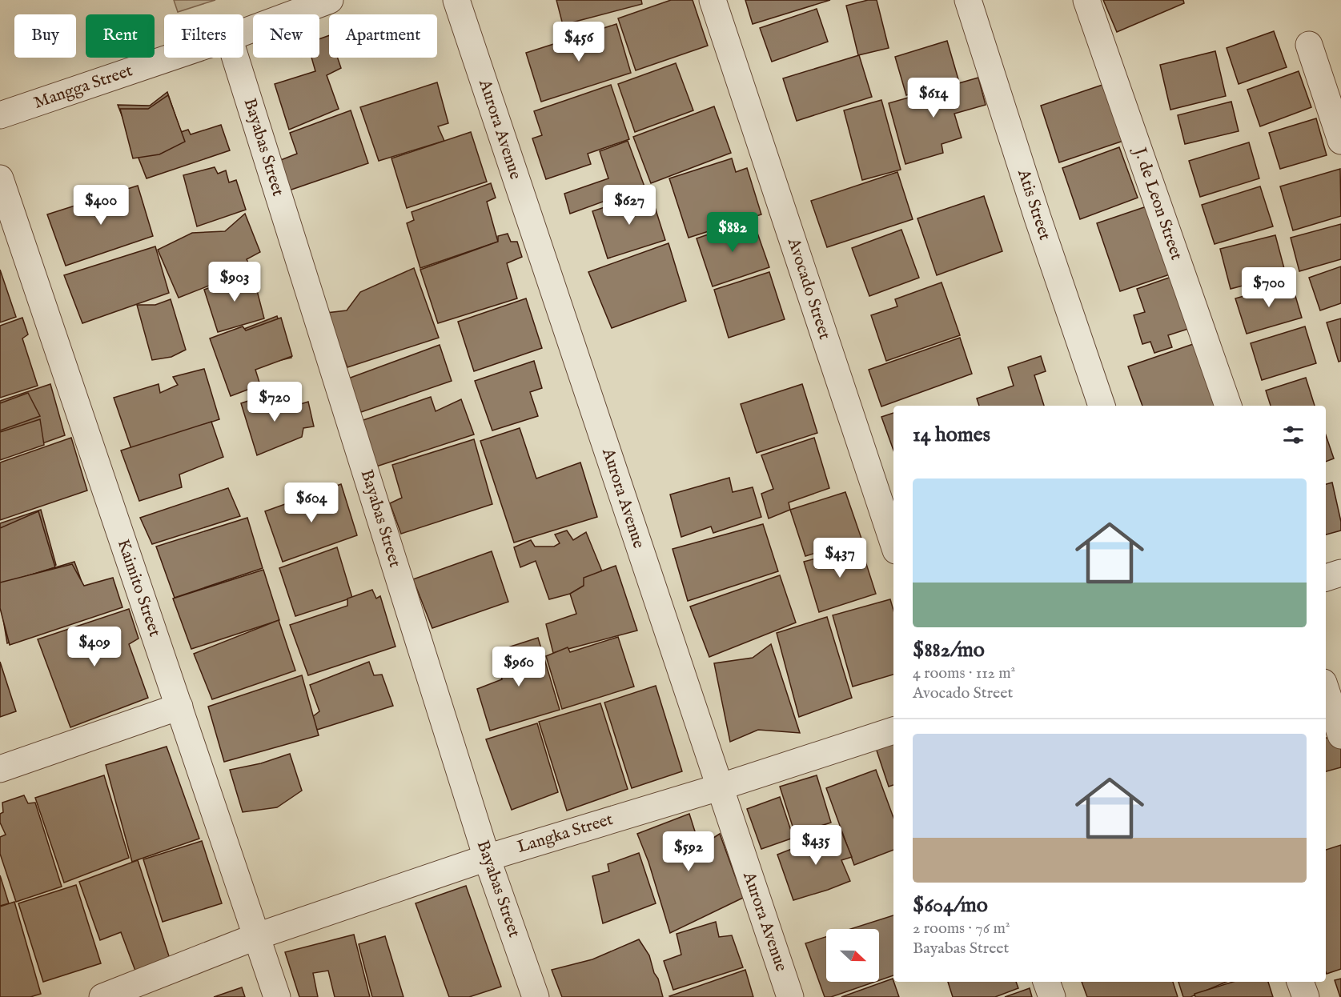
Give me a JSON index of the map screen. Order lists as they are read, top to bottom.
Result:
{
  "streets": {
    "street": [
      "Mangga Street",
      "Aurora Avenue",
      "Bayabas Street",
      "J. de Leon Street",
      "Atis Street",
      "Avocado Street",
      "Kaimito Street",
      "Langka Street"
    ]
  },
  "crossings": [
    ["Aurora Avenue", "Langka Street"],
    ["Bayabas Street", "Langka Street"],
    ["Kaimito Street", "Langka Street"]
  ],
  "north": "right",
  "page": {
    "chip": [
      "Buy",
      "Rent",
      "Filters",
      "New",
      "Apartment"
    ],
    "price": [
      "$456",
      "$614",
      "$400",
      "$627",
      "$882",
      "$903",
      "$700",
      "$720",
      "$604",
      "$437",
      "$409",
      "$960",
      "$435",
      "$592"
    ],
    "heading": "14 homes",
    "list": [
      {
        "name": "$882/mo",
        "note": "4 rooms · 112 m² · Avocado Street"
      },
      {
        "name": "$604/mo",
        "note": "2 rooms · 76 m² · Bayabas Street"
      }
    ]
  }
}
